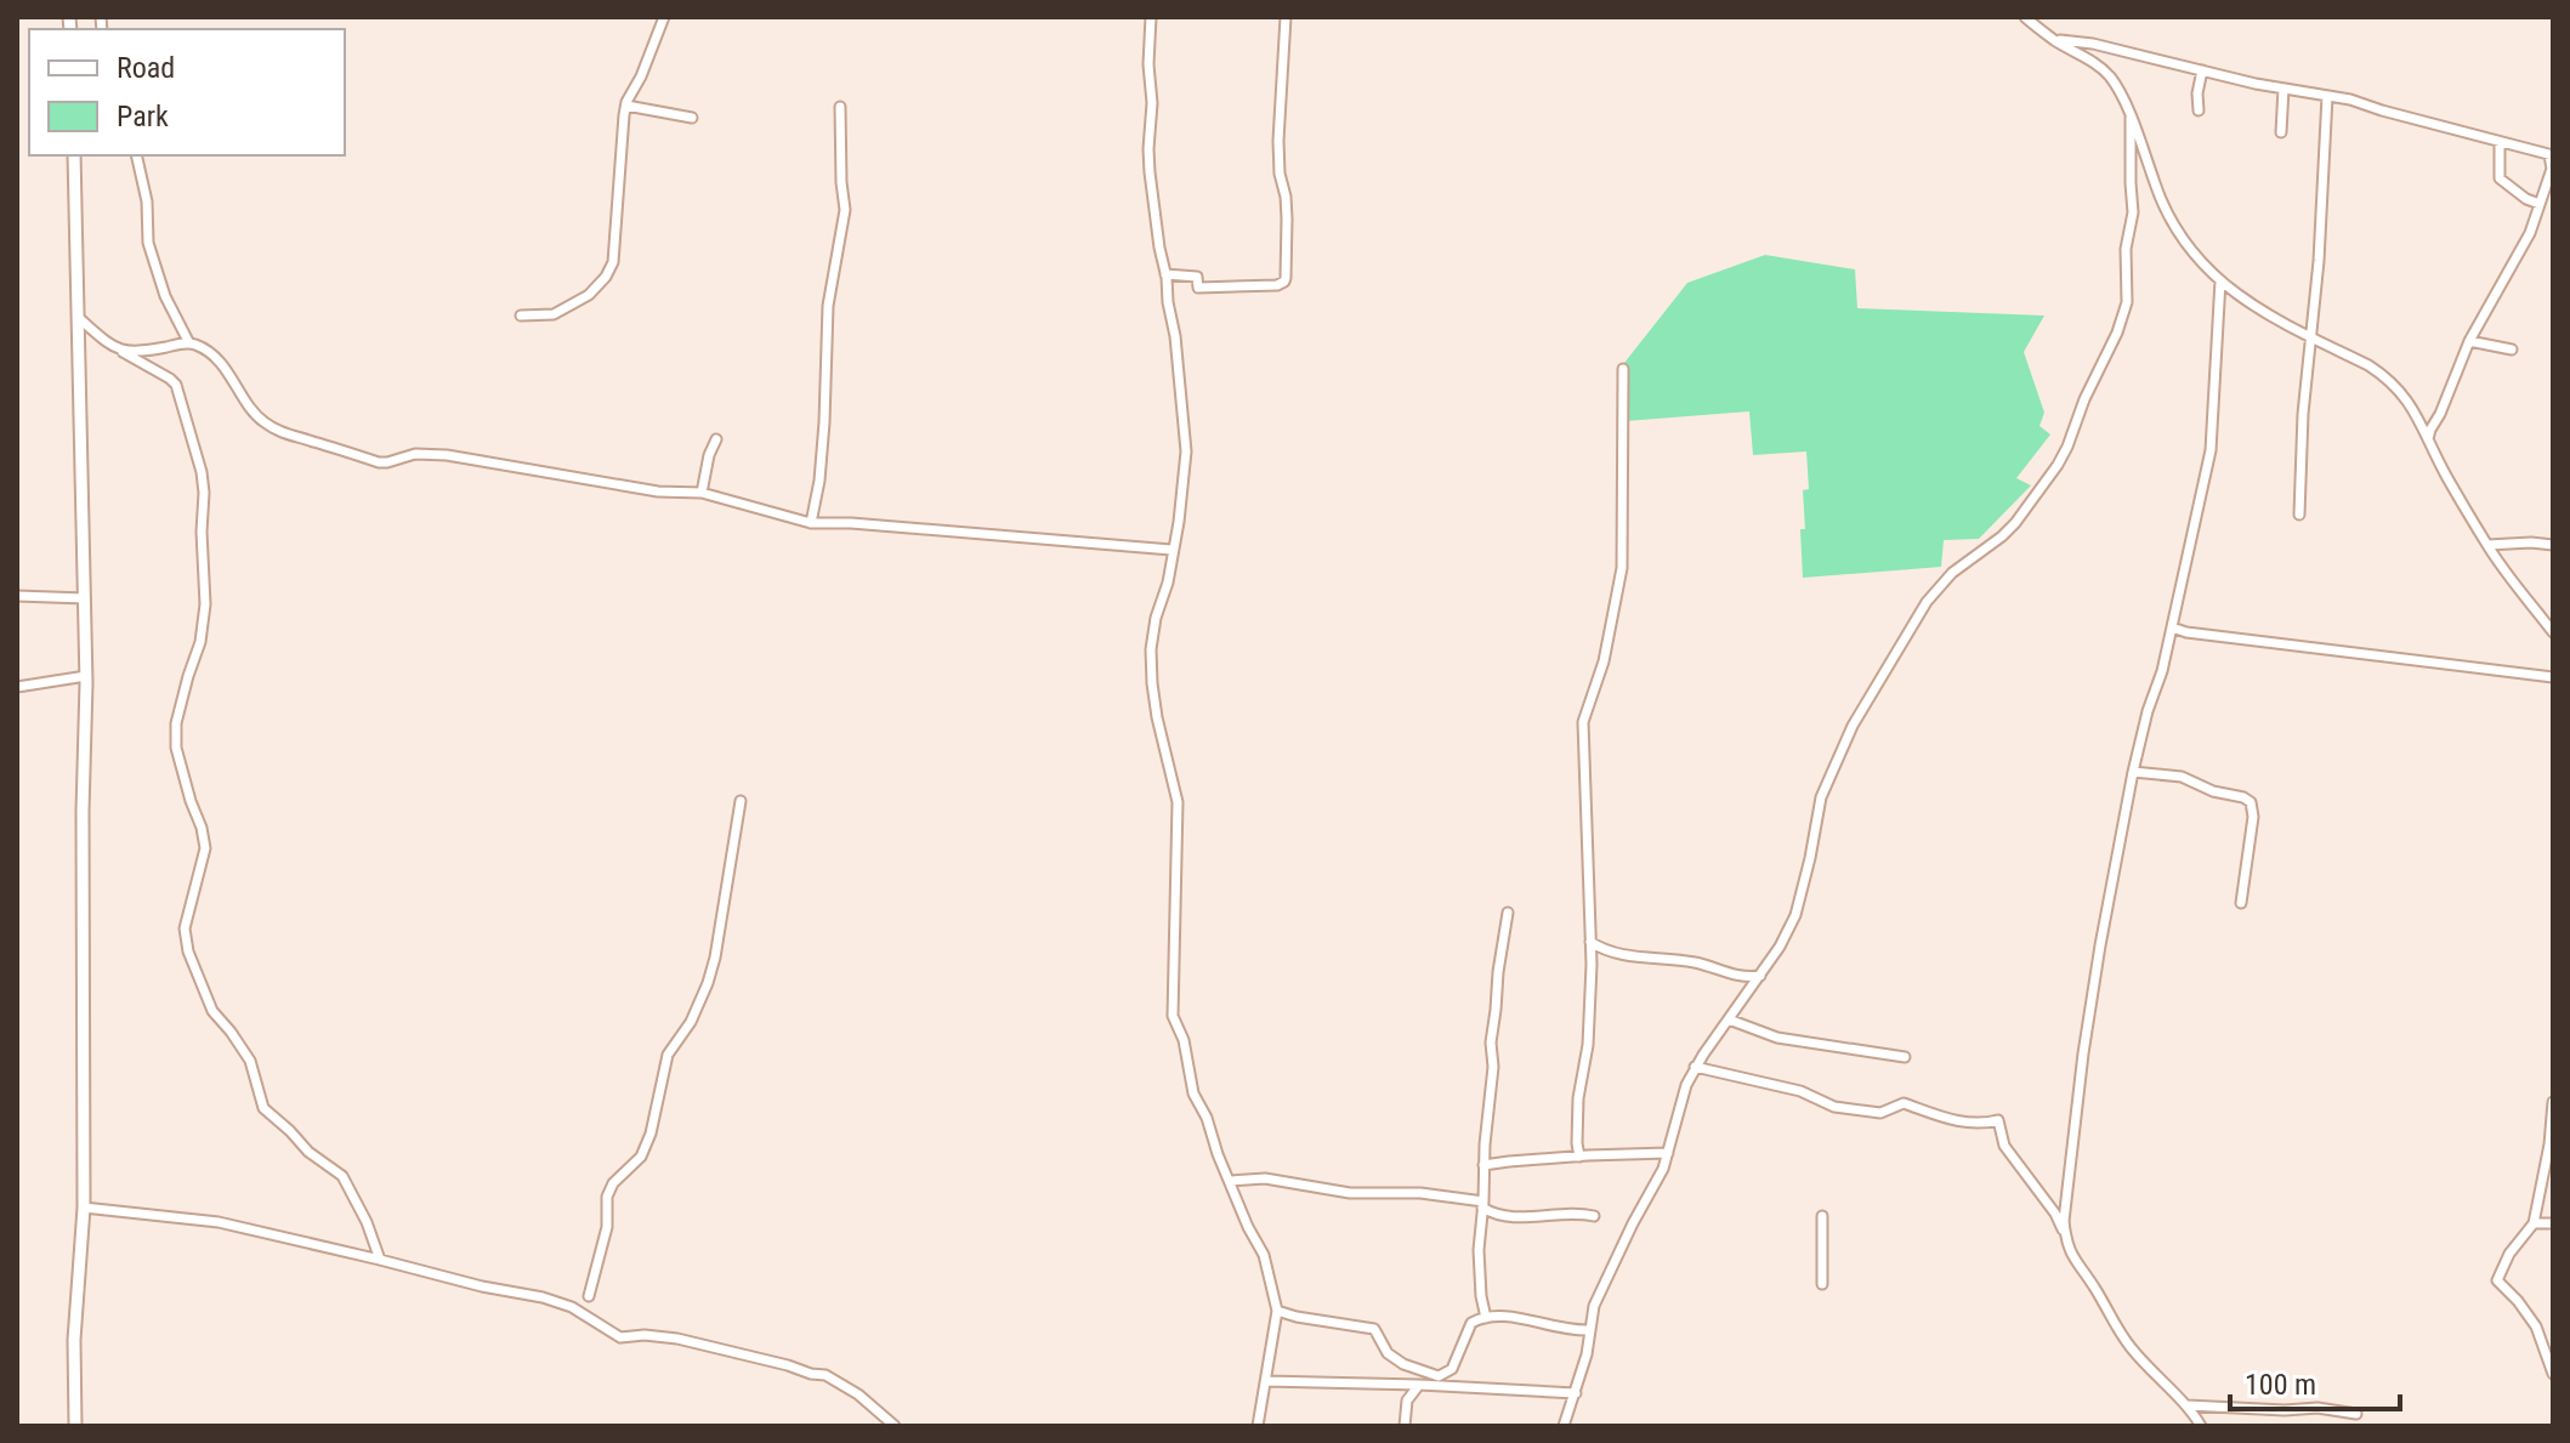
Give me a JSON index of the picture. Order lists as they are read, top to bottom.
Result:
{
  "legend": ["Road", "Park"],
  "scale_bar": "100 m"
}
